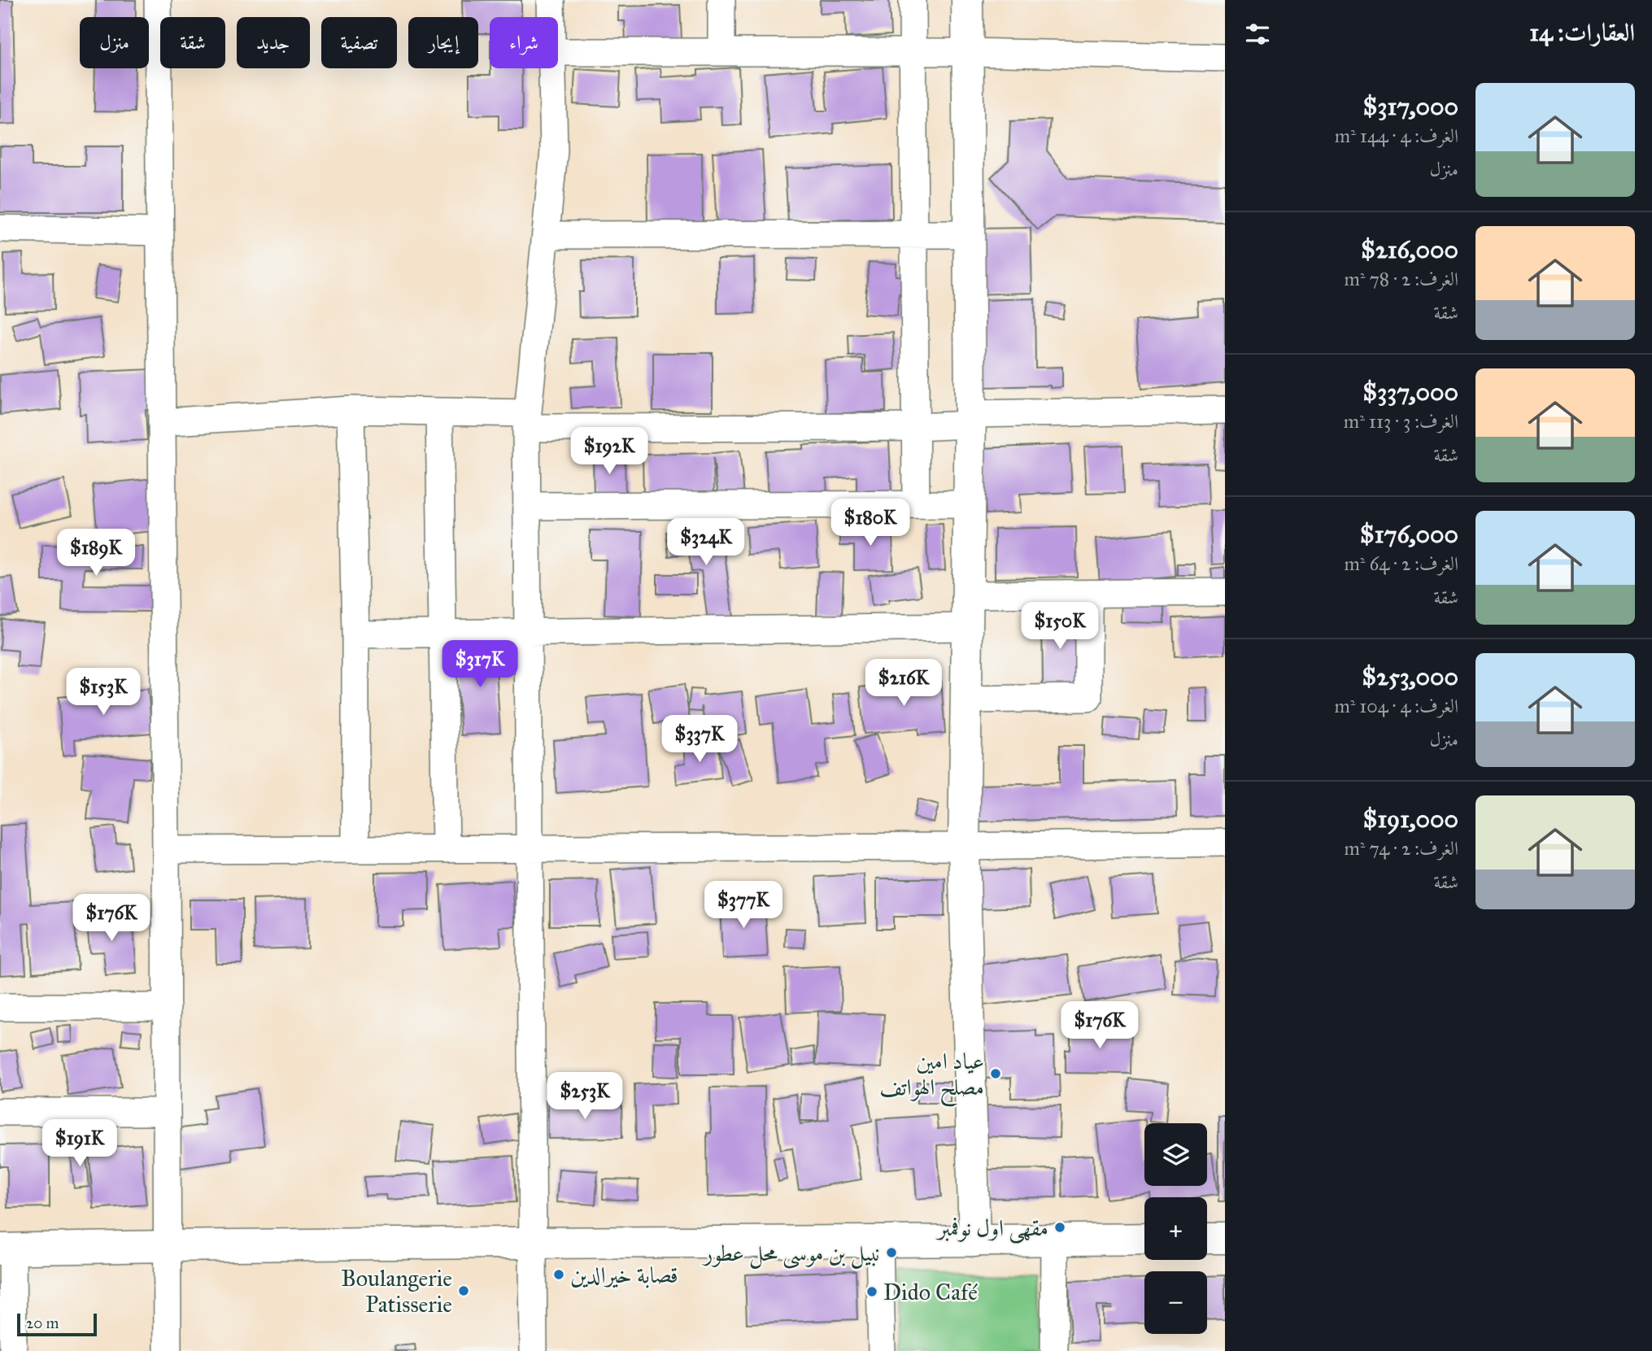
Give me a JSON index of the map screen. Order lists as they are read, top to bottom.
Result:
{
  "places": [
    "عياد امين مصلح الهواتف",
    "مقهى اول نوفمبر",
    "نبيل بن موسى محل عطور",
    "قصابة خيرالدين",
    "Boulangerie Patisserie",
    "Dido Café"
  ],
  "scale_bar": "20 m",
  "page": {
    "heading": "العقارات: 14",
    "chip": [
      "شراء",
      "إيجار",
      "تصفية",
      "جديد",
      "شقة",
      "منزل"
    ],
    "list": [
      {
        "name": "$317,000",
        "note": "الغرف: 4 · 144 m² · منزل"
      },
      {
        "name": "$216,000",
        "note": "الغرف: 2 · 78 m² · شقة"
      },
      {
        "name": "$337,000",
        "note": "الغرف: 3 · 113 m² · شقة"
      },
      {
        "name": "$176,000",
        "note": "الغرف: 2 · 64 m² · شقة"
      },
      {
        "name": "$253,000",
        "note": "الغرف: 4 · 104 m² · منزل"
      },
      {
        "name": "$191,000",
        "note": "الغرف: 2 · 74 m² · شقة"
      }
    ],
    "price": [
      "$192K",
      "$180K",
      "$324K",
      "$189K",
      "$150K",
      "$317K",
      "$216K",
      "$153K",
      "$337K",
      "$377K",
      "$176K",
      "$176K",
      "$253K",
      "$191K"
    ],
    "map_buttons": ["+", "−"],
    "scale": "20 m"
  }
}
